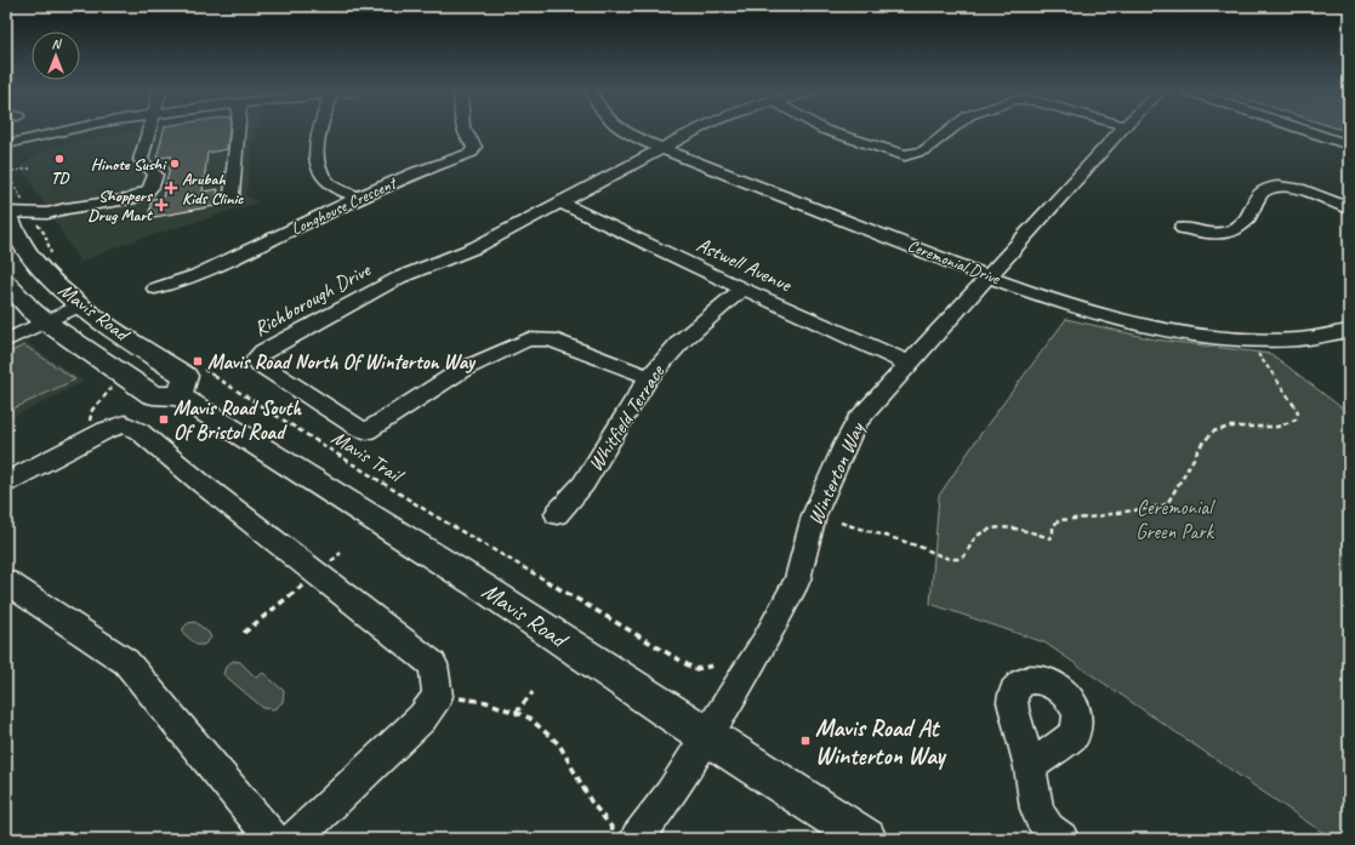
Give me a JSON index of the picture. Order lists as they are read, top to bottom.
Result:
{
  "streets": {
    "main road": ["Mavis Road"],
    "street": [
      "Longhouse Crescent",
      "Ceremonial Drive",
      "Astwell Avenue",
      "Richborough Drive",
      "Whitfield Terrace",
      "Winterton Way"
    ],
    "path": ["Mavis Trail"]
  },
  "crossings": [
    ["Ceremonial Drive", "Richborough Drive"],
    ["Ceremonial Drive", "Winterton Way"],
    ["Astwell Avenue", "Richborough Drive"],
    ["Astwell Avenue", "Whitfield Terrace"],
    ["Astwell Avenue", "Winterton Way"],
    ["Richborough Drive", "Whitfield Terrace"],
    ["Mavis Road", "Winterton Way"]
  ],
  "parks": ["Ceremonial Green Park"],
  "places": {
    "other": ["TD", "Hinote Sushi"],
    "health": ["Arubah Kids Clinic", "Shoppers Drug Mart"],
    "transit": ["Mavis Road North Of Winterton Way", "Mavis Road South Of Bristol Road", "Mavis Road At Winterton Way"]
  },
  "north": "top"
}
